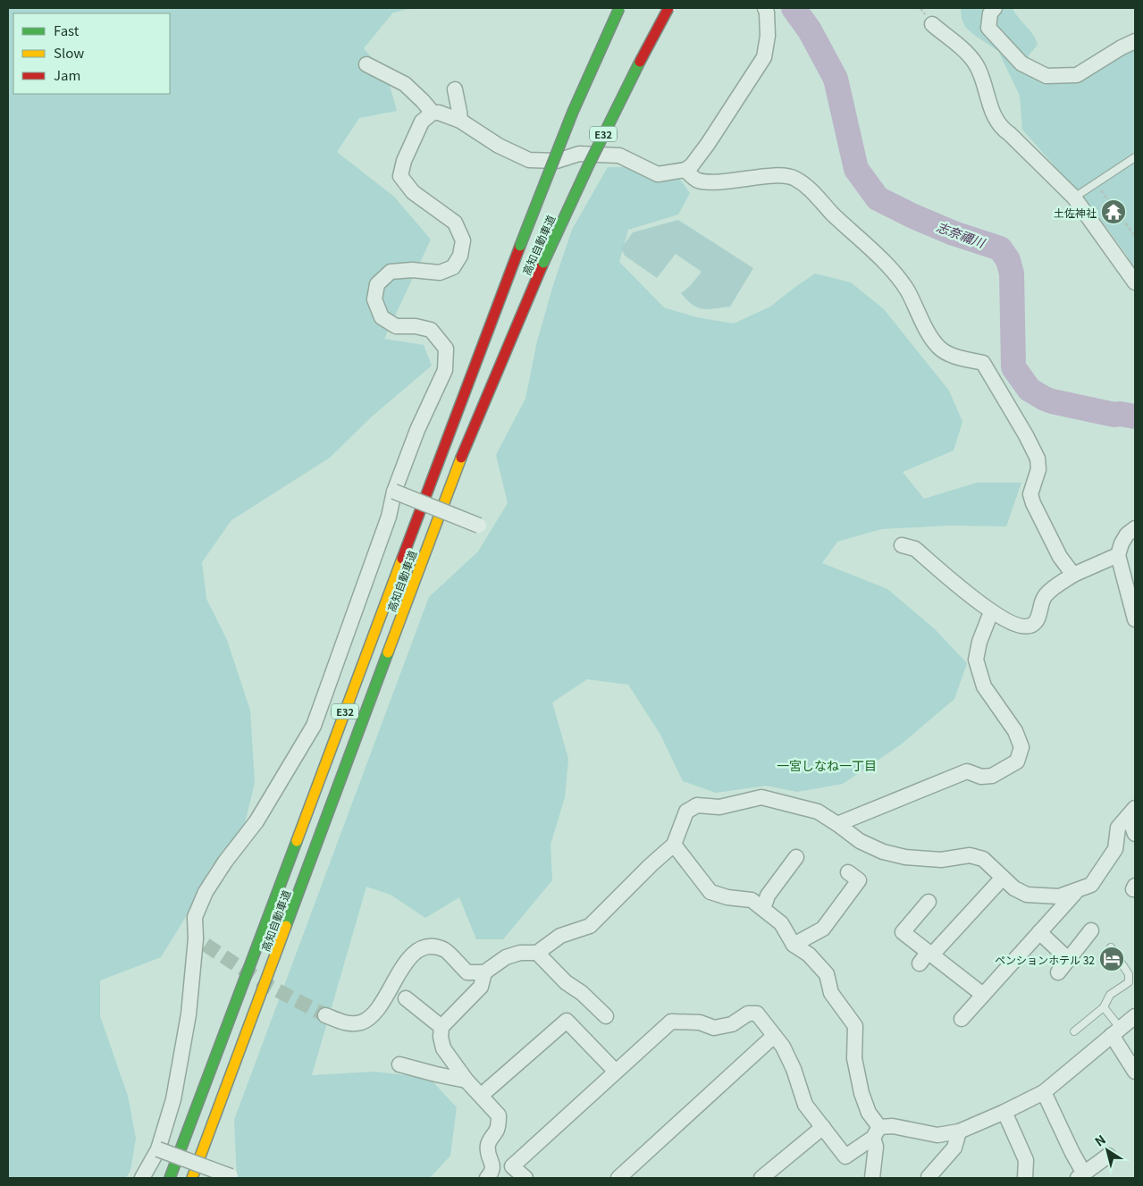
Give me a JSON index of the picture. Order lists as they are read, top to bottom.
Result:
{
  "streets": {
    "highway": ["E32", "高知自動車道"]
  },
  "districts": ["一宮しなね一丁目"],
  "water": ["志奈禰川"],
  "places": {
    "temple": ["土佐神社"],
    "hotel": ["ペンションホテル 32"]
  },
  "legend": ["Fast", "Slow", "Jam"],
  "north": "top left"
}
